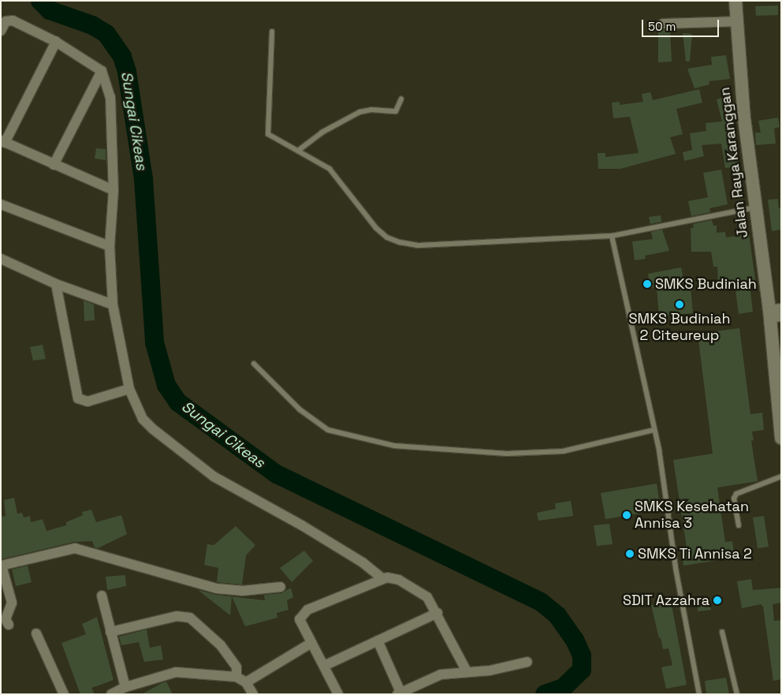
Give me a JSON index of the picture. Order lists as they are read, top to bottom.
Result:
{
  "streets": {
    "street": ["Jalan Raya Karanggan"]
  },
  "water": ["Sungai Cikeas"],
  "places": [
    "SMKS Budiniah",
    "SMKS Budiniah 2 Citeureup",
    "SMKS Kesehatan Annisa 3",
    "SMKS Ti Annisa 2",
    "SDIT Azzahra"
  ],
  "scale_bar": "50 m"
}
